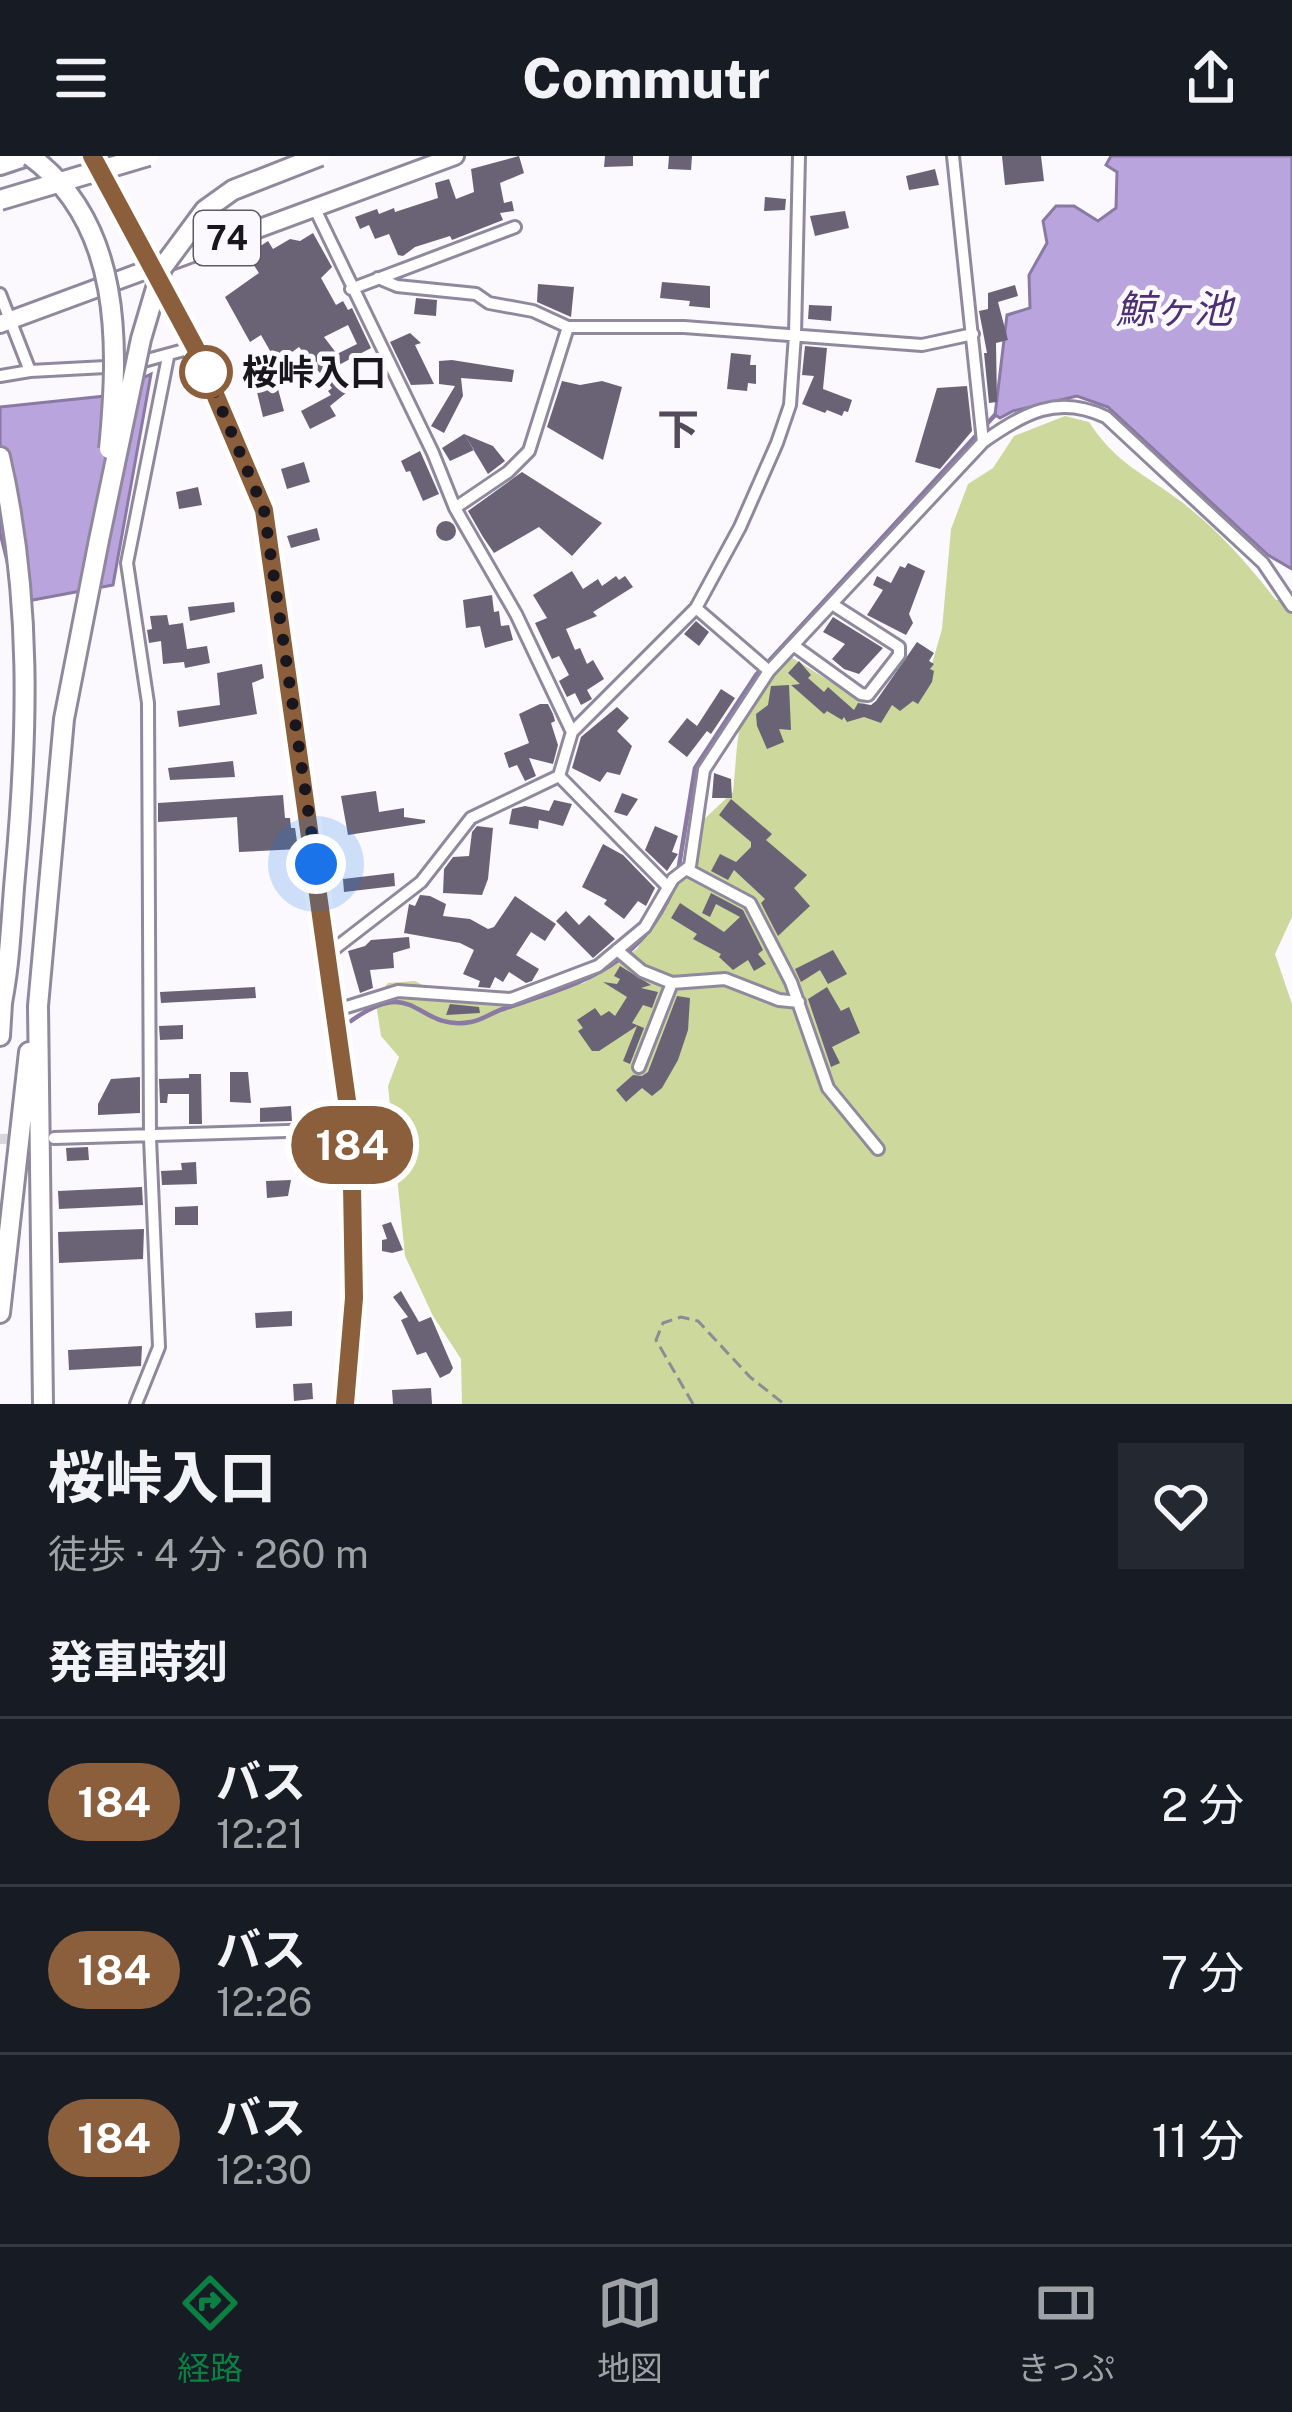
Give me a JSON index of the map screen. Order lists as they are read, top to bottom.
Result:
{
  "streets": {
    "main road": ["74"]
  },
  "districts": ["下"],
  "water": ["鯨ヶ池"],
  "places": ["桜峠入口"],
  "lines": ["bus line 184"],
  "page": {
    "header": "Commutr",
    "on_map": "184",
    "heading": [
      ["桜峠入口", "徒歩 · 4 分 · 260 m"],
      "発車時刻"
    ],
    "list": [
      {
        "mark": "184",
        "name": "バス",
        "note": "12:21",
        "value": "2 分"
      },
      {
        "mark": "184",
        "name": "バス",
        "note": "12:26",
        "value": "7 分"
      },
      {
        "mark": "184",
        "name": "バス",
        "note": "12:30",
        "value": "11 分"
      }
    ],
    "tabs": ["経路", "地図", "きっぷ"]
  }
}
